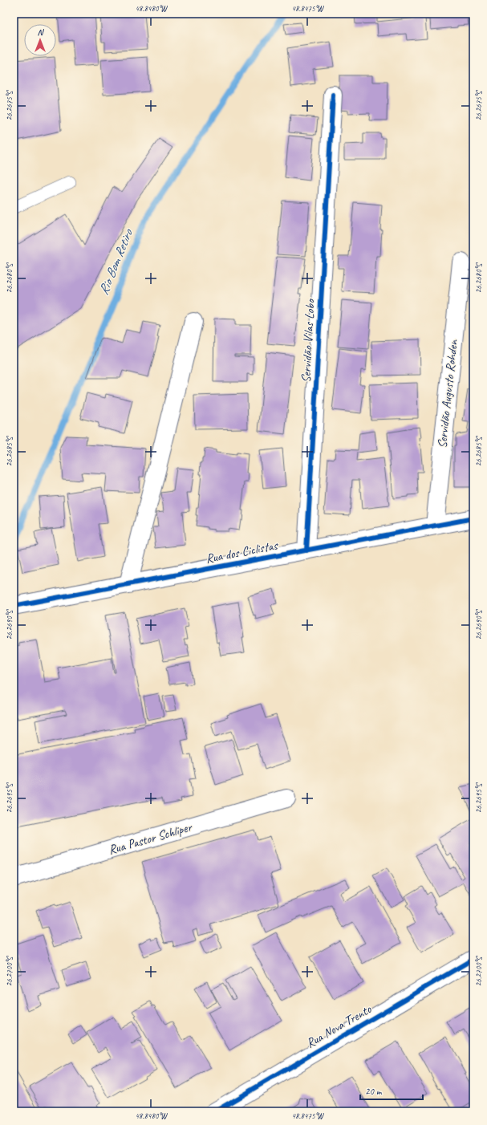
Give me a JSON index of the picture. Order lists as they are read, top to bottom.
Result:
{
  "streets": {
    "street": [
      "Servidão Vilas Lobo",
      "Servidão Augusto Rohden",
      "Rua dos Ciclistas",
      "Rua Pastor Schliper",
      "Rua Nova Trento"
    ]
  },
  "crossings": [
    ["Servidão Vilas Lobo", "Rua dos Ciclistas"],
    ["Servidão Augusto Rohden", "Rua dos Ciclistas"]
  ],
  "water": ["Rio Bom Retiro"],
  "scale_bar": "20 m",
  "north": "top",
  "coordinates": [
    "48.8480°W",
    "48.8475°W",
    "26.2675°S",
    "26.2680°S",
    "26.2685°S",
    "26.2690°S",
    "26.2695°S",
    "26.2700°S"
  ]
}
